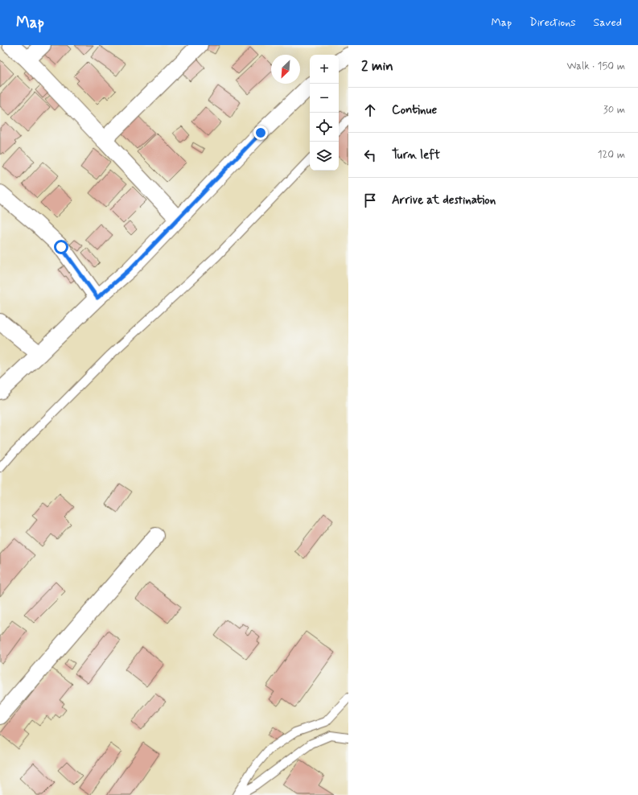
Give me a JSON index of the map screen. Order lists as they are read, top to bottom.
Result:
{
  "north": "bottom left",
  "page": {
    "header": "Map",
    "nav": ["Map", "Directions", "Saved"],
    "heading": ["2 min", "Walk · 150 m"],
    "map_buttons": ["+", "−"],
    "list": [
      ["Continue", "30 m"],
      ["Turn left", "120 m"],
      "Arrive at destination"
    ]
  }
}
